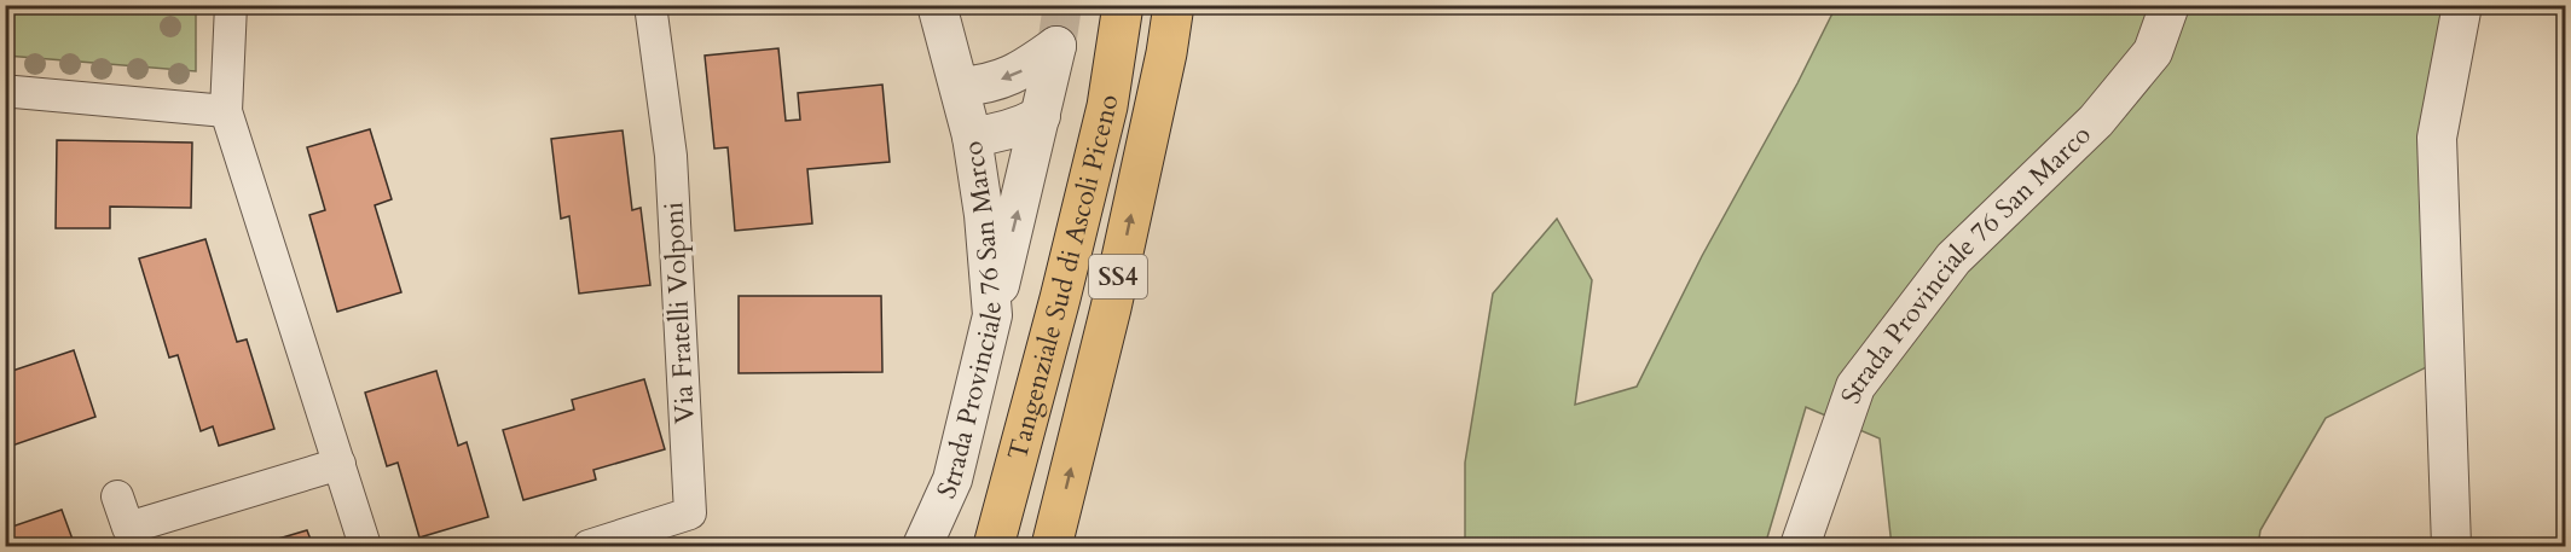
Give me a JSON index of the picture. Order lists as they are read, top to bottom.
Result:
{
  "streets": {
    "highway": ["Tangenziale Sud di Ascoli Piceno", "SS4"],
    "street": ["Strada Provinciale 76 San Marco", "Via Fratelli Volponi"]
  }
}
